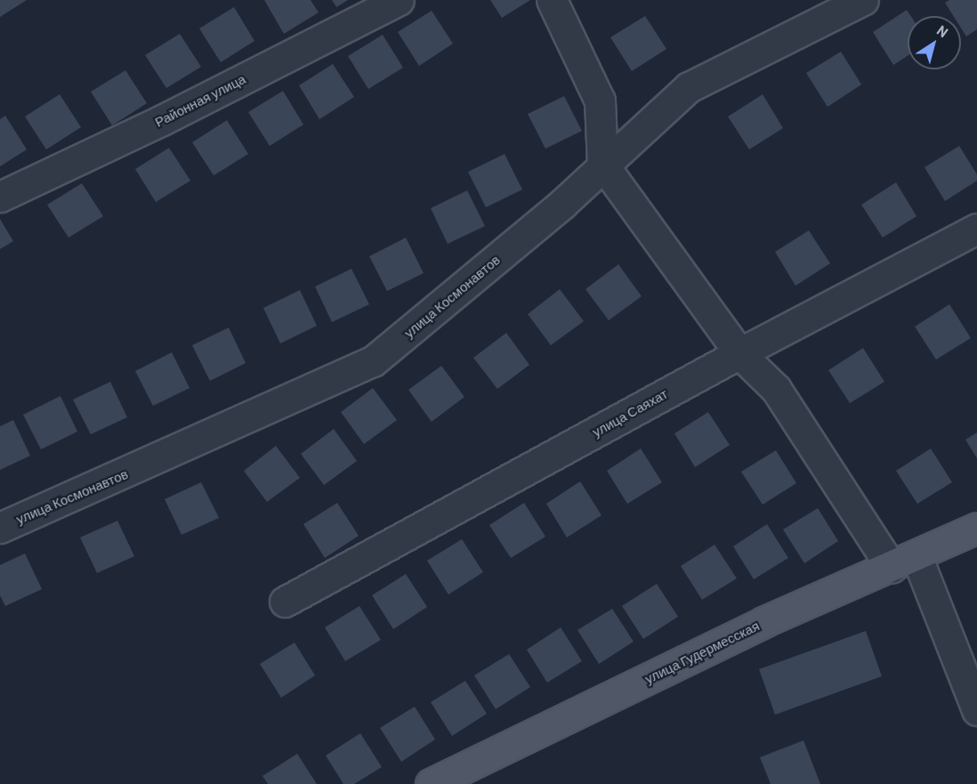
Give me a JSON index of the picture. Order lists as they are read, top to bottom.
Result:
{
  "streets": {
    "main road": ["улица Гудермесская"],
    "street": ["Районная улица", "улица Космонавтов", "улица Саяхат"]
  },
  "north": "top right"
}
